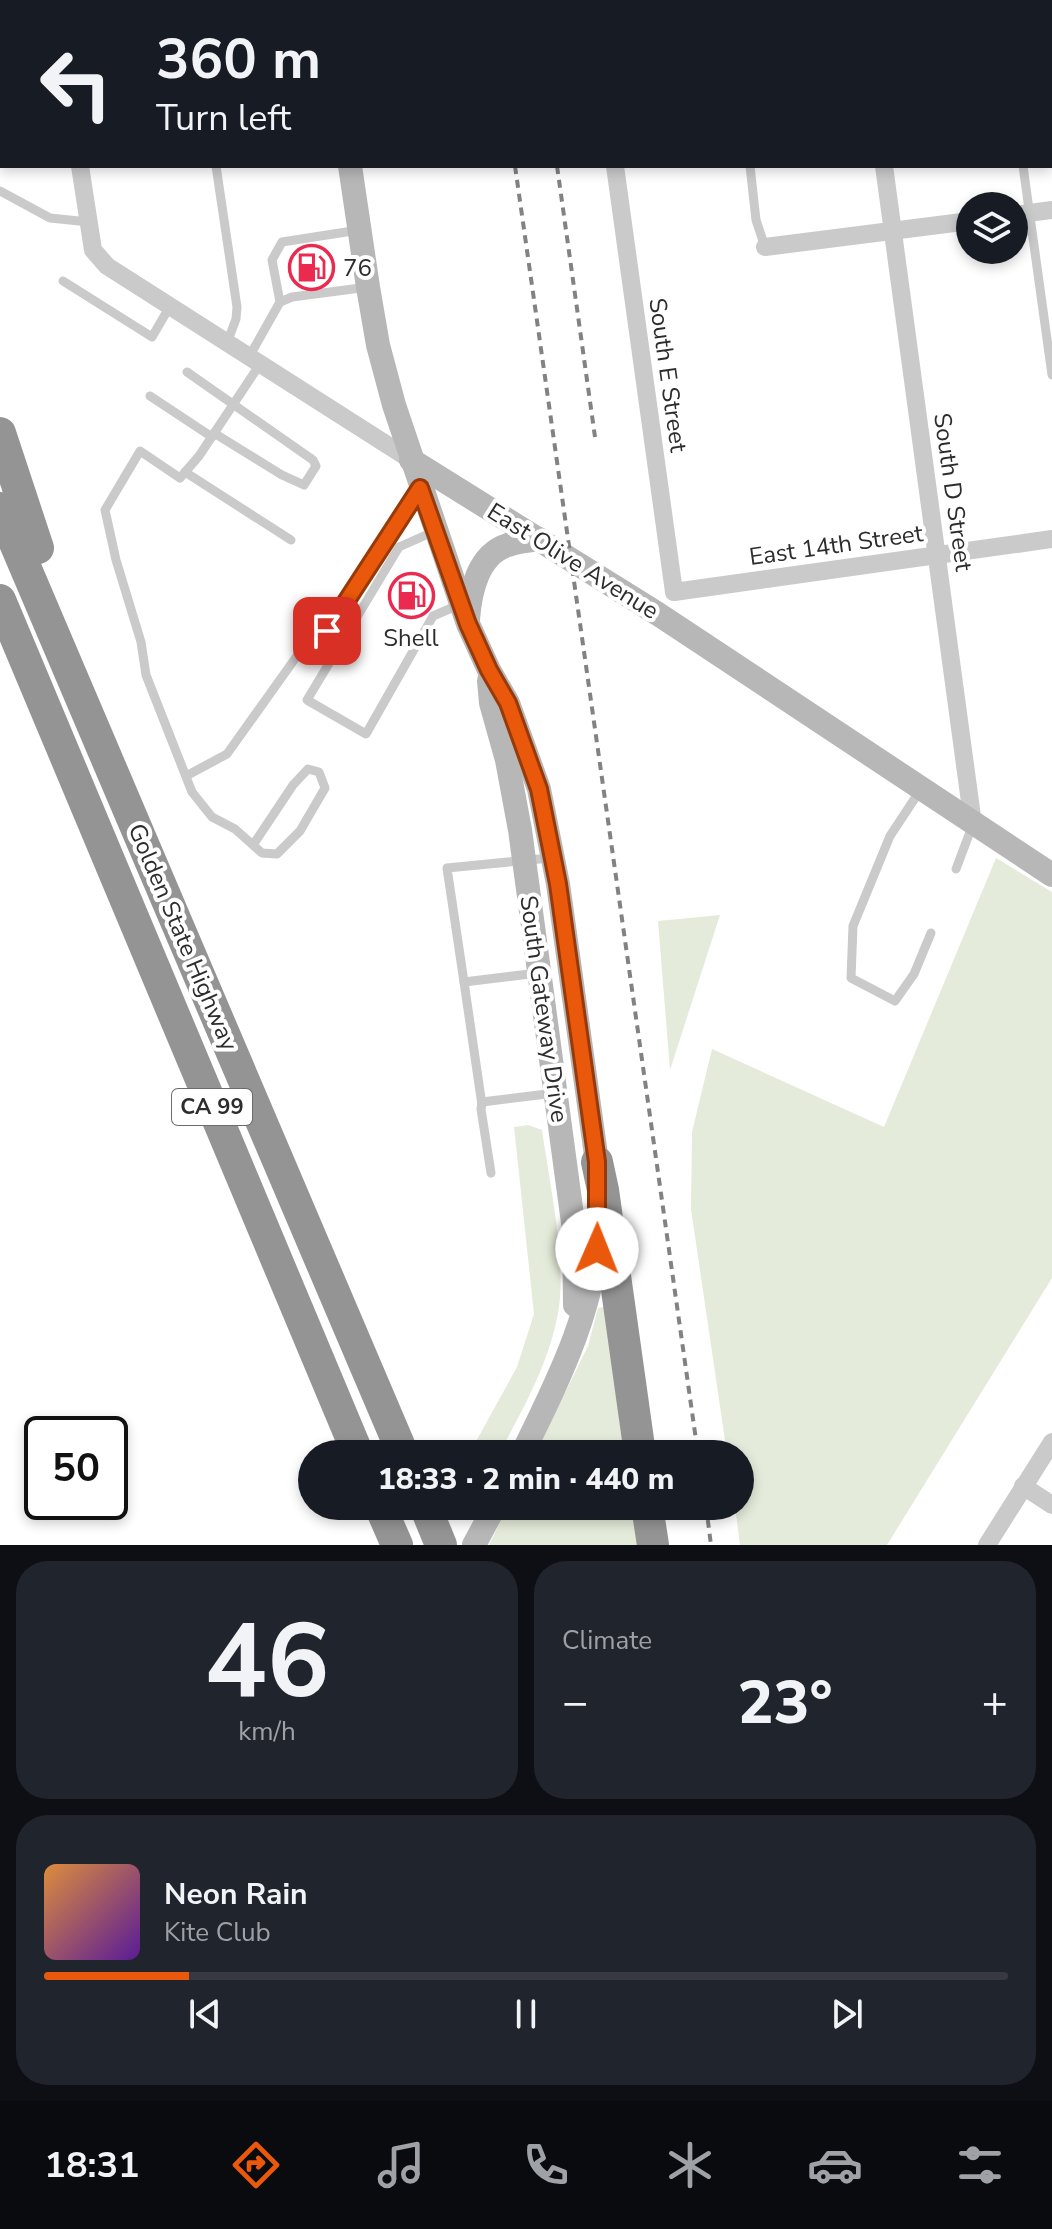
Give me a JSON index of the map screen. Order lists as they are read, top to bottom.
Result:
{
  "streets": {
    "highway": ["Golden State Highway", "CA 99"],
    "main road": ["East Olive Avenue", "South Gateway Drive"],
    "street": ["South E Street", "South D Street", "East 14th Street"]
  },
  "crossings": [
    ["South E Street", "East 14th Street"],
    ["South D Street", "East 14th Street"],
    ["South D Street", "East Olive Avenue"],
    ["East Olive Avenue", "South Gateway Drive"]
  ],
  "places": {
    "fuel station": ["76", "Shell"]
  },
  "page": {
    "turn": ["360 m", "Turn left"],
    "limit": "50",
    "trip": "18:33 · 2 min · 440 m",
    "tile": [
      ["46", "km/h"],
      "Climate"
    ],
    "heat": ["−", "23°", "+"],
    "song": ["Neon Rain", "Kite Club"],
    "tabs": "18:31"
  }
}
